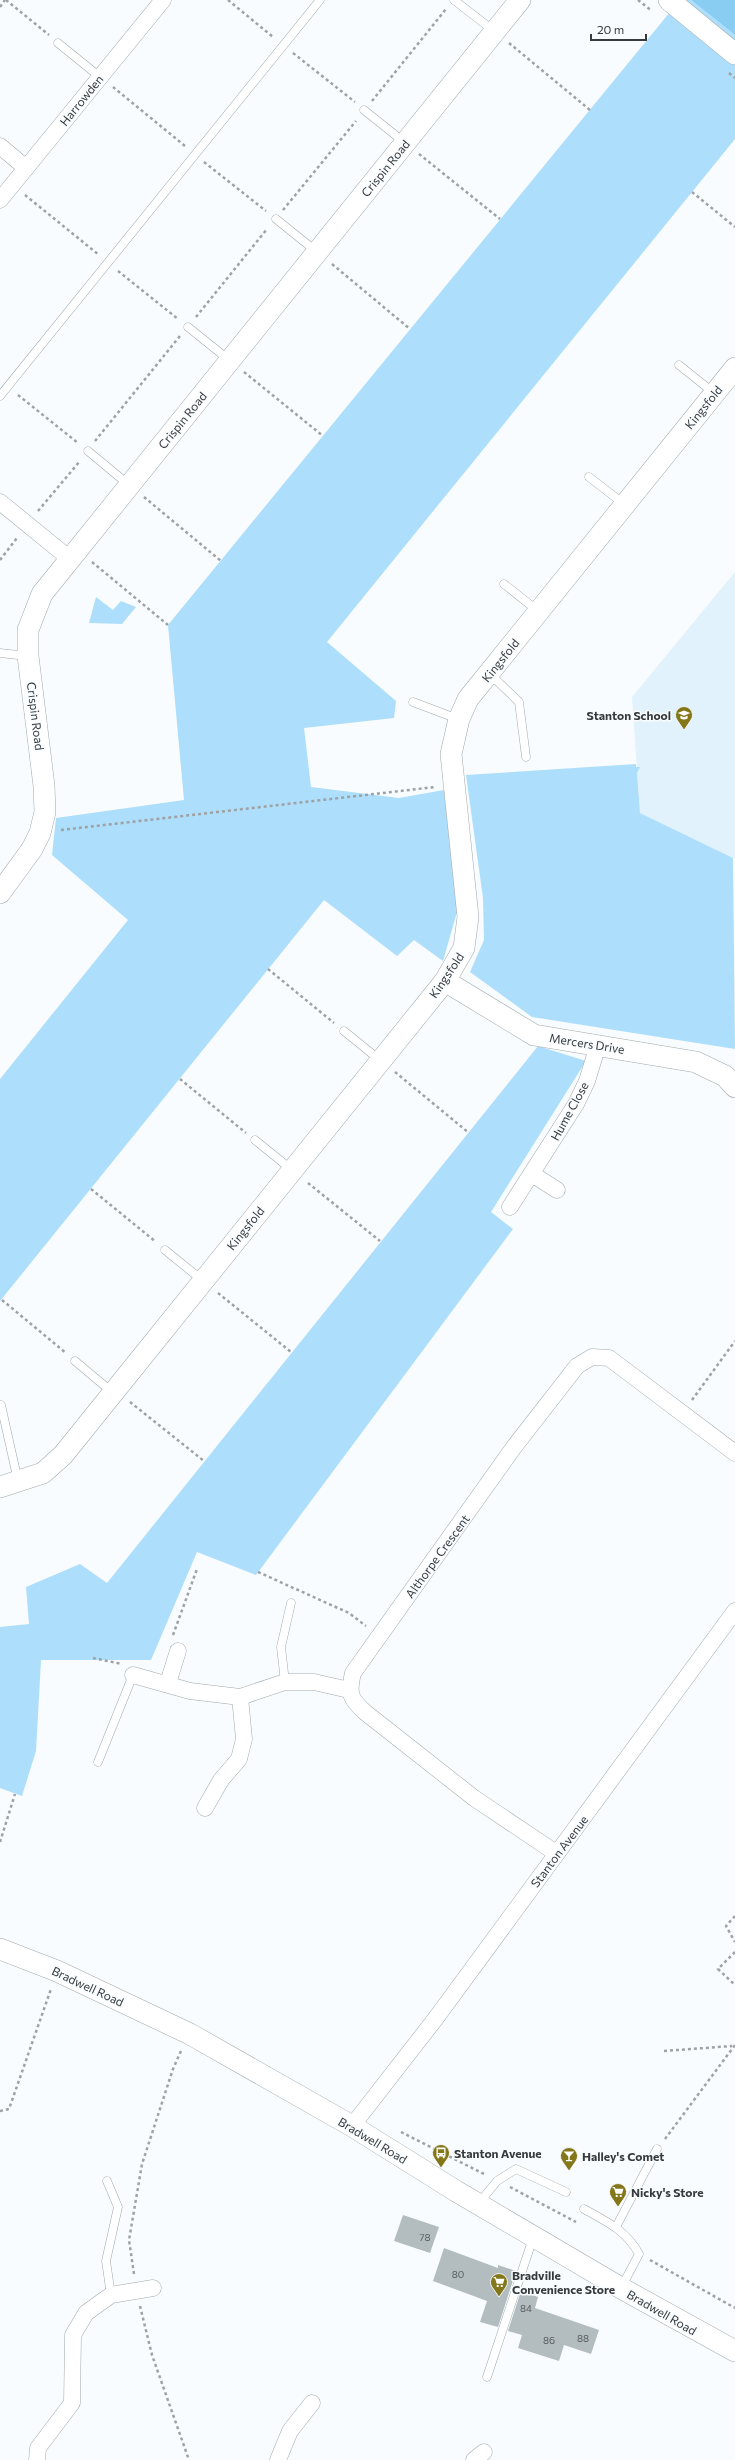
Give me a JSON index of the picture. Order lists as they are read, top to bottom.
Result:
{
  "streets": {
    "street": [
      "Harrowden",
      "Crispin Road",
      "Kingsfold",
      "Mercers Drive",
      "Hume Close",
      "Althorpe Crescent",
      "Stanton Avenue",
      "Bradwell Road"
    ]
  },
  "crossings": [
    ["Kingsfold", "Mercers Drive"],
    ["Mercers Drive", "Hume Close"],
    ["Stanton Avenue", "Bradwell Road"]
  ],
  "places": {
    "school or university": ["Stanton School"],
    "bus stop": ["Stanton Avenue"],
    "bar": ["Halley's Comet"],
    "supermarket": ["Nicky's Store", "Bradville Convenience Store"]
  },
  "house_numbers": [
    "78",
    "80",
    "84",
    "88",
    "86"
  ],
  "scale_bar": "20 m"
}
